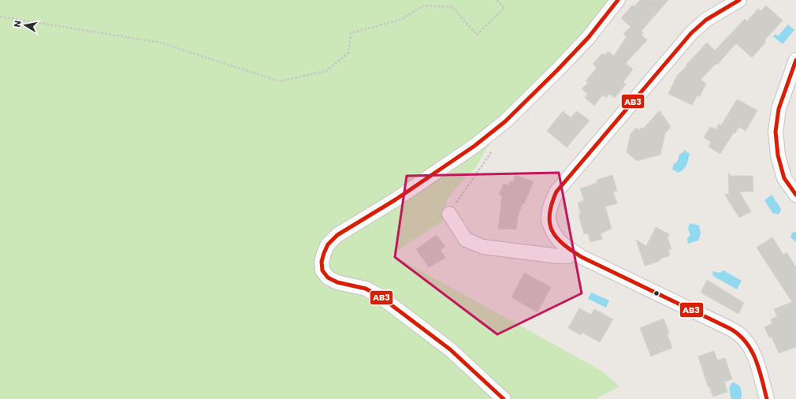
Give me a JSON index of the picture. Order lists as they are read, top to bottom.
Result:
{
  "lines": ["transit line AB3"],
  "north": "left"
}
